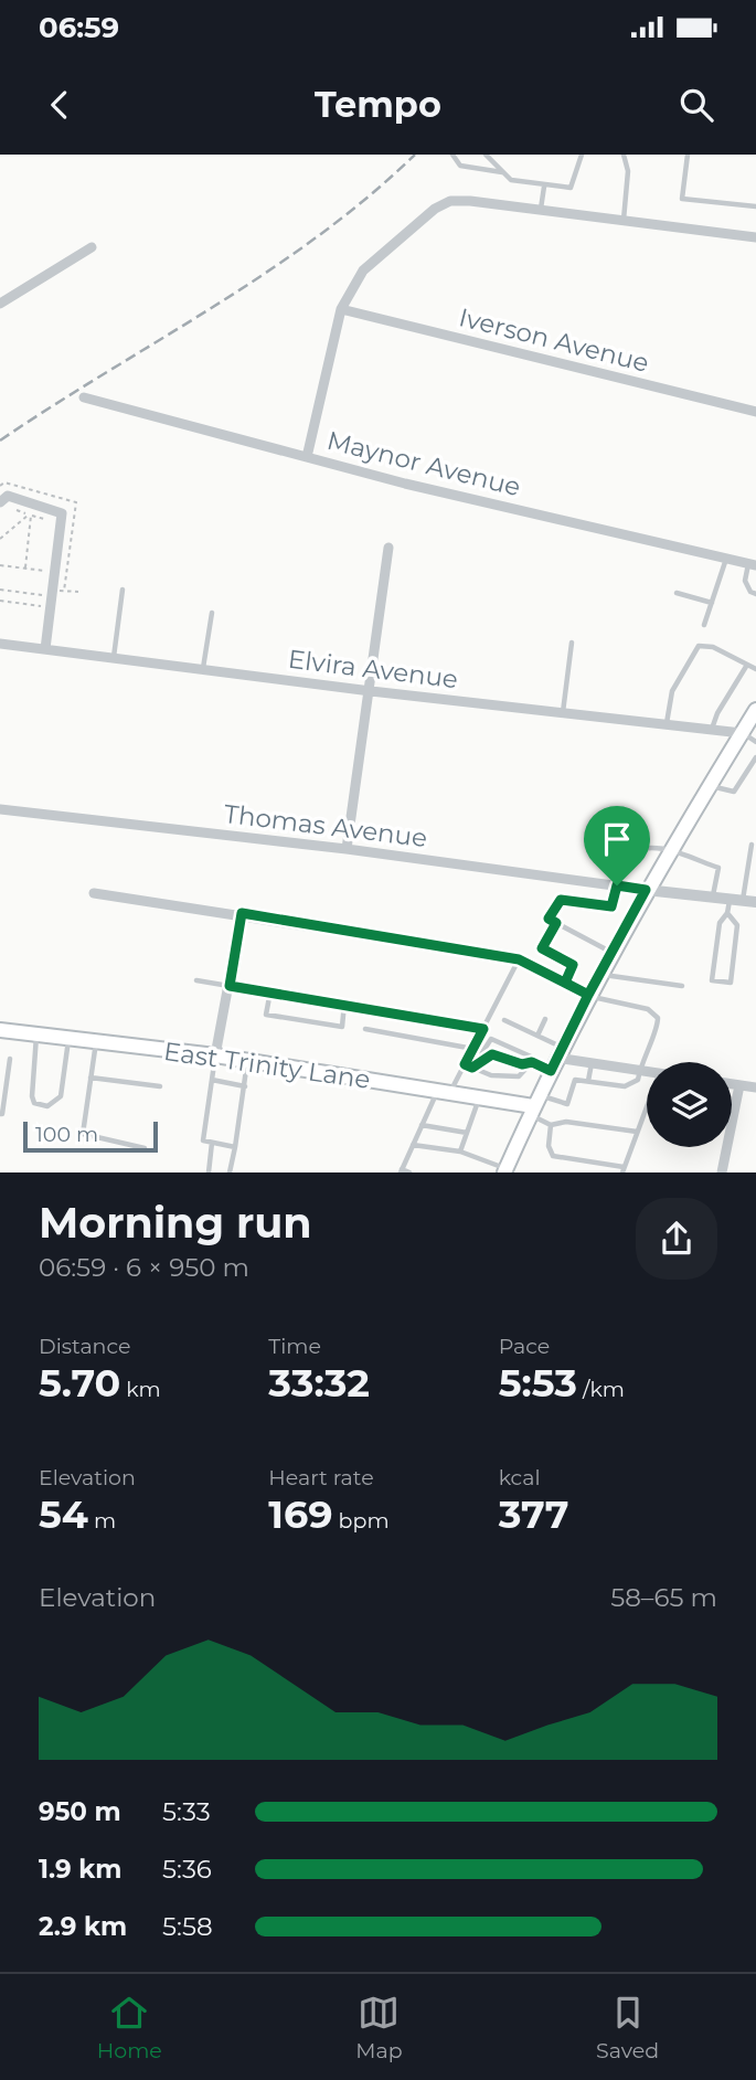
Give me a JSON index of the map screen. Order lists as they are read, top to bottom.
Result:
{
  "streets": {
    "main road": ["East Trinity Lane"],
    "street": [
      "Iverson Avenue",
      "Maynor Avenue",
      "Elvira Avenue",
      "Thomas Avenue"
    ]
  },
  "scale_bar": "100 m",
  "page": {
    "status": "06:59",
    "header": "Tempo",
    "scale": "100 m",
    "heading": ["Morning run", "06:59 · 6 × 950 m"],
    "stats": [
      ["Distance", "5.70 km"],
      ["Time", "33:32"],
      ["Pace", "5:53 /km"],
      ["Elevation", "54 m"],
      ["Heart rate", "169 bpm"],
      ["kcal", "377"]
    ],
    "chart": ["Elevation", "58–65 m"],
    "list": [
      {
        "name": "950 m",
        "note": "5:33"
      },
      {
        "name": "1.9 km",
        "note": "5:36"
      },
      {
        "name": "2.9 km",
        "note": "5:58"
      }
    ],
    "tabs": ["Home", "Map", "Saved"]
  }
}
